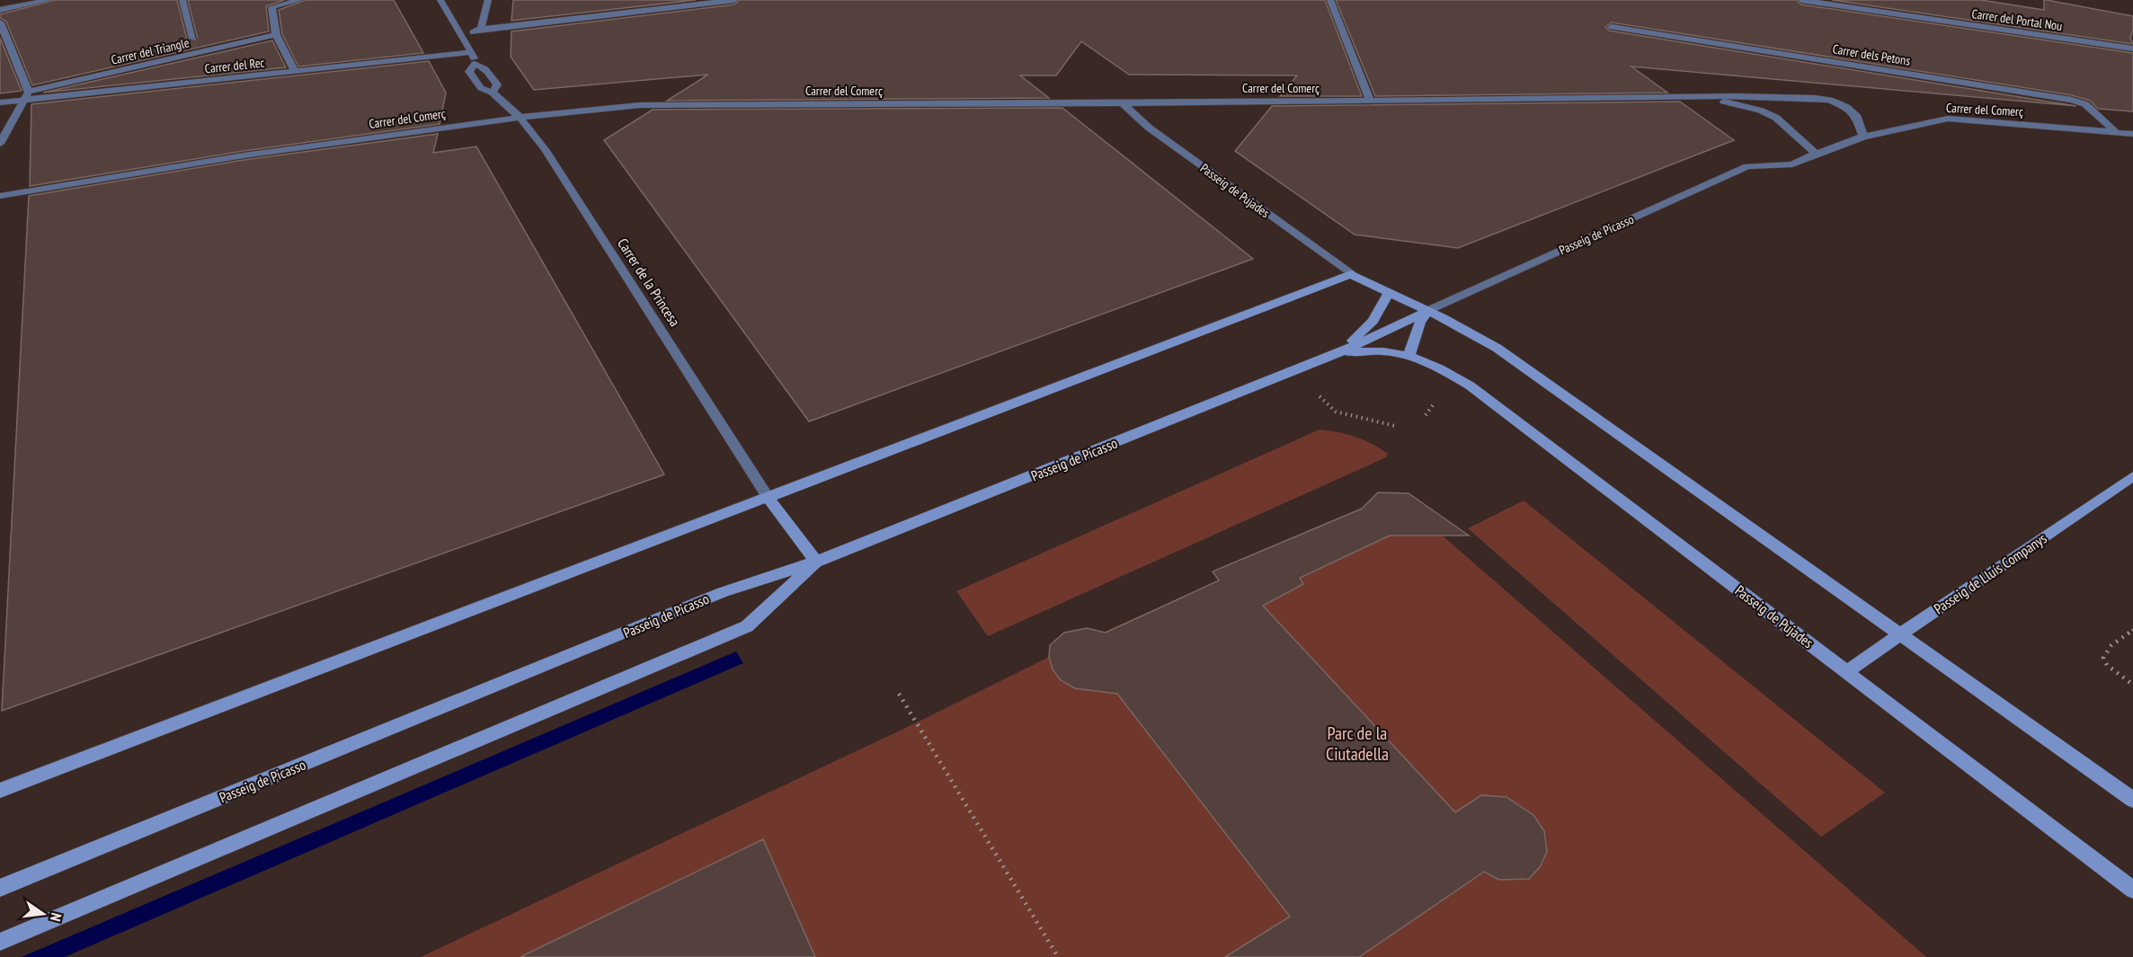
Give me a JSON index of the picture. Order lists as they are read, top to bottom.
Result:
{
  "streets": {
    "street": [
      "Carrer del Portal Nou",
      "Carrer del Triangle",
      "Carrer dels Petons",
      "Carrer del Rec",
      "Carrer del Comerç",
      "Passeig de Pujades",
      "Passeig de Picasso",
      "Carrer de la Princesa",
      "Passeig de Lluís Companys"
    ]
  },
  "crossings": [
    ["Carrer del Triangle", "Carrer del Rec"],
    ["Carrer dels Petons", "Carrer del Comerç"],
    ["Carrer del Rec", "Carrer de la Princesa"],
    ["Carrer del Comerç", "Passeig de Pujades"],
    ["Carrer del Comerç", "Passeig de Picasso"],
    ["Carrer del Comerç", "Carrer de la Princesa"],
    ["Passeig de Pujades", "Passeig de Picasso"],
    ["Passeig de Pujades", "Passeig de Lluís Companys"]
  ],
  "parks": ["Parc de la Ciutadella"],
  "north": "right"
}
